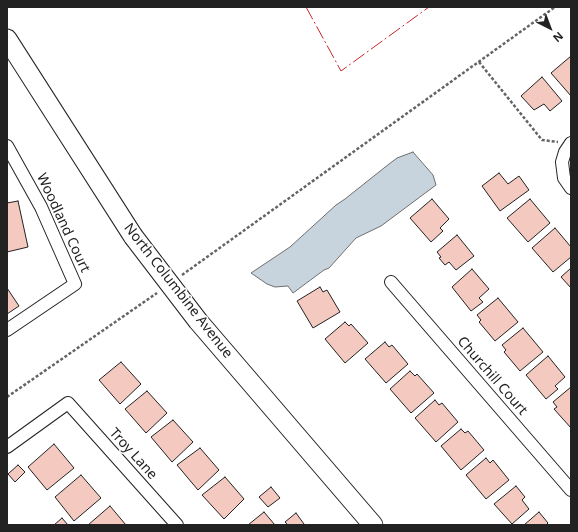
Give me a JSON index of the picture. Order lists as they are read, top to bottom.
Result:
{
  "streets": {
    "main road": ["North Columbine Avenue"],
    "street": ["Woodland Court", "Churchill Court", "Troy Lane"]
  },
  "north": "bottom right"
}
